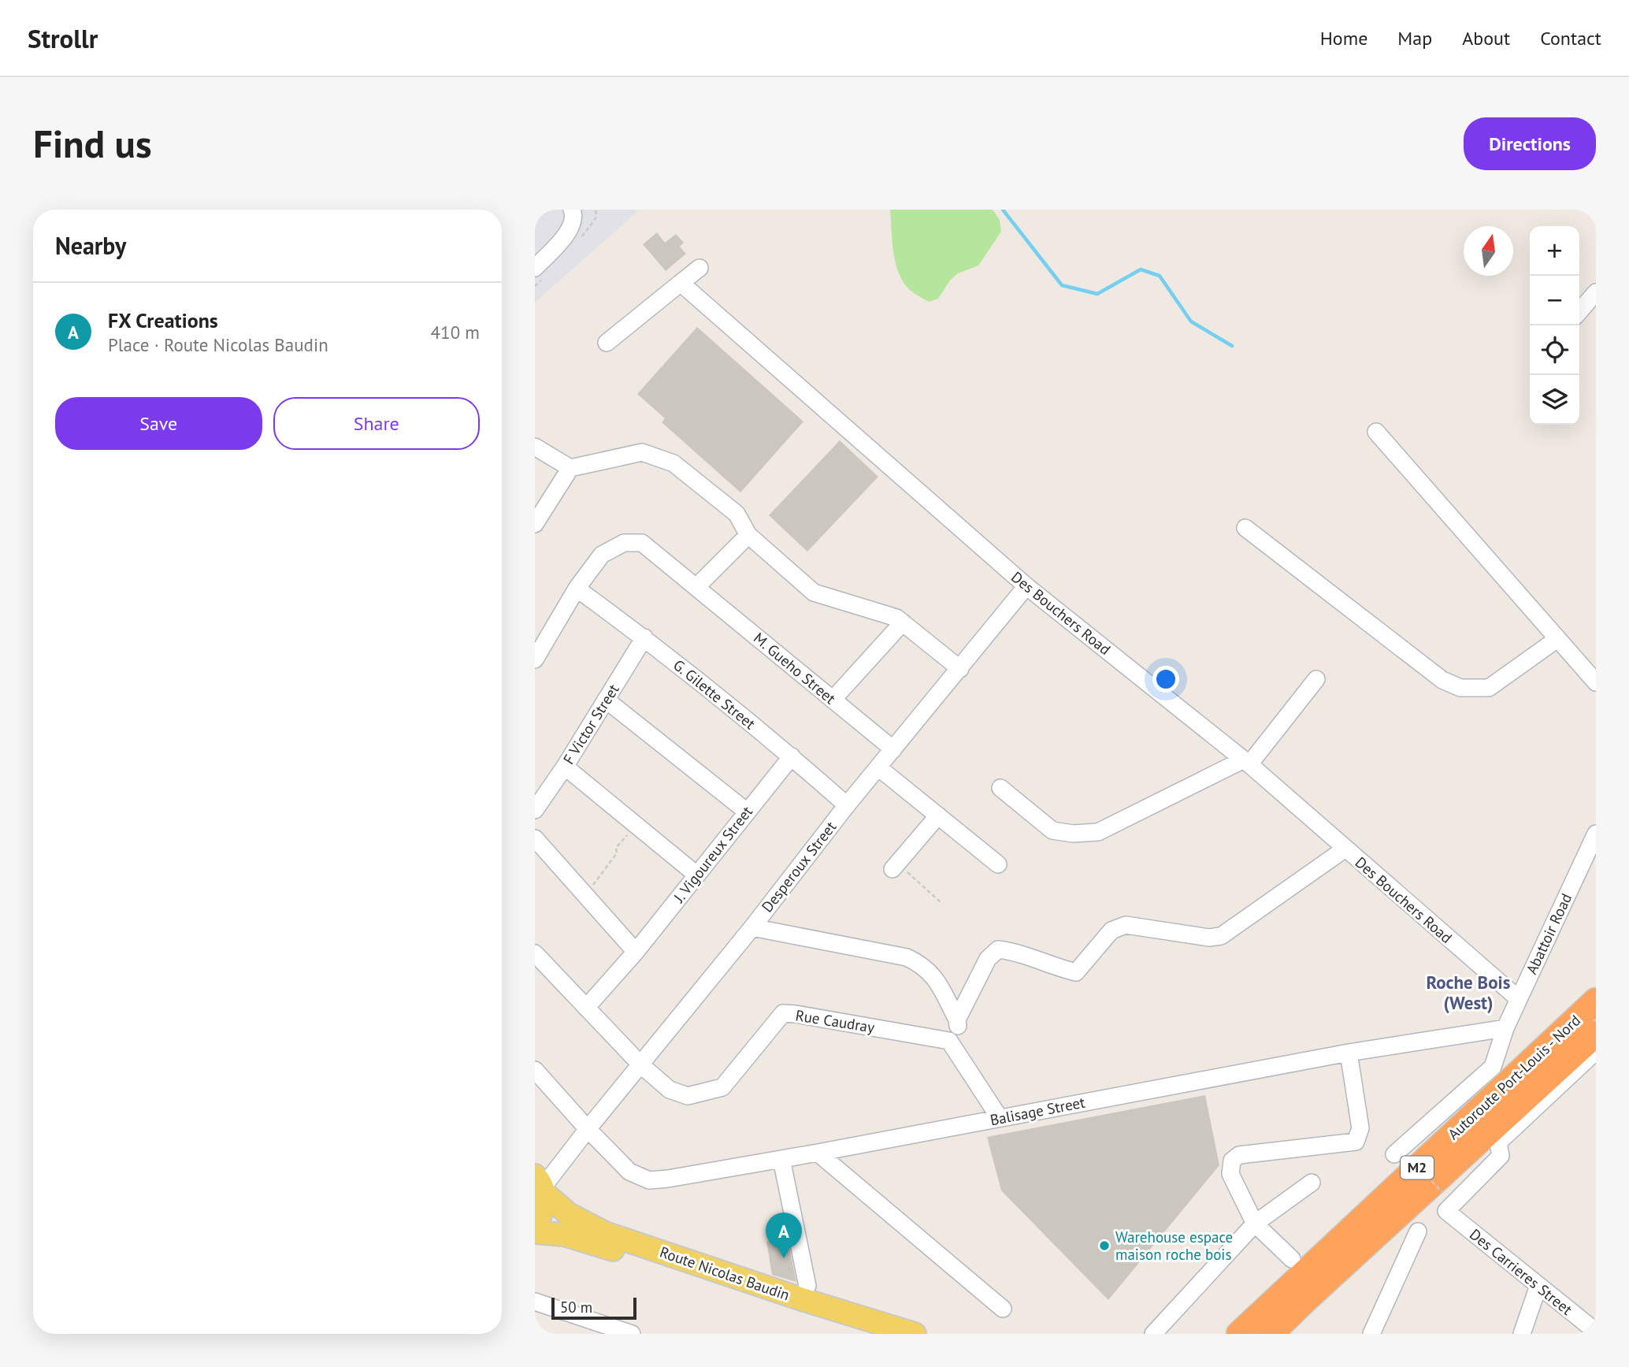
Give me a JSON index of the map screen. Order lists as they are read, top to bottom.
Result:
{
  "streets": {
    "highway": ["Autoroute Port-Louis - Nord", "M2"],
    "main road": ["Route Nicolas Baudin"],
    "street": [
      "Des Bouchers Road",
      "M. Gueho Street",
      "G. Gilette Street",
      "F Victor Street",
      "J. Vigoureux Street",
      "Desperoux Street",
      "Abattoir Road",
      "Rue Caudray",
      "Balisage Street",
      "Des Carrieres Street"
    ]
  },
  "crossings": [
    ["Des Bouchers Road", "Desperoux Street"],
    ["Des Bouchers Road", "Abattoir Road"],
    ["M. Gueho Street", "G. Gilette Street"],
    ["M. Gueho Street", "Desperoux Street"],
    ["G. Gilette Street", "F Victor Street"],
    ["G. Gilette Street", "J. Vigoureux Street"],
    ["G. Gilette Street", "Desperoux Street"],
    ["Desperoux Street", "Rue Caudray"],
    ["Desperoux Street", "Balisage Street"],
    ["Desperoux Street", "Route Nicolas Baudin"],
    ["Abattoir Road", "Balisage Street"]
  ],
  "districts": ["Roche Bois (West)"],
  "places": ["Warehouse espace maison roche bois"],
  "scale_bar": "50 m",
  "north": "top",
  "page": {
    "header": "Strollr",
    "nav": [
      "Home",
      "Map",
      "About",
      "Contact"
    ],
    "buttons": [
      "Directions",
      ["Save", "Share"]
    ],
    "title": "Find us",
    "heading": "Nearby",
    "map_buttons": ["+", "−"],
    "list": [
      {
        "mark": "A",
        "name": "FX Creations",
        "note": "Place · Route Nicolas Baudin",
        "value": "410 m"
      }
    ],
    "pins": "A",
    "scale": "50 m"
  }
}
